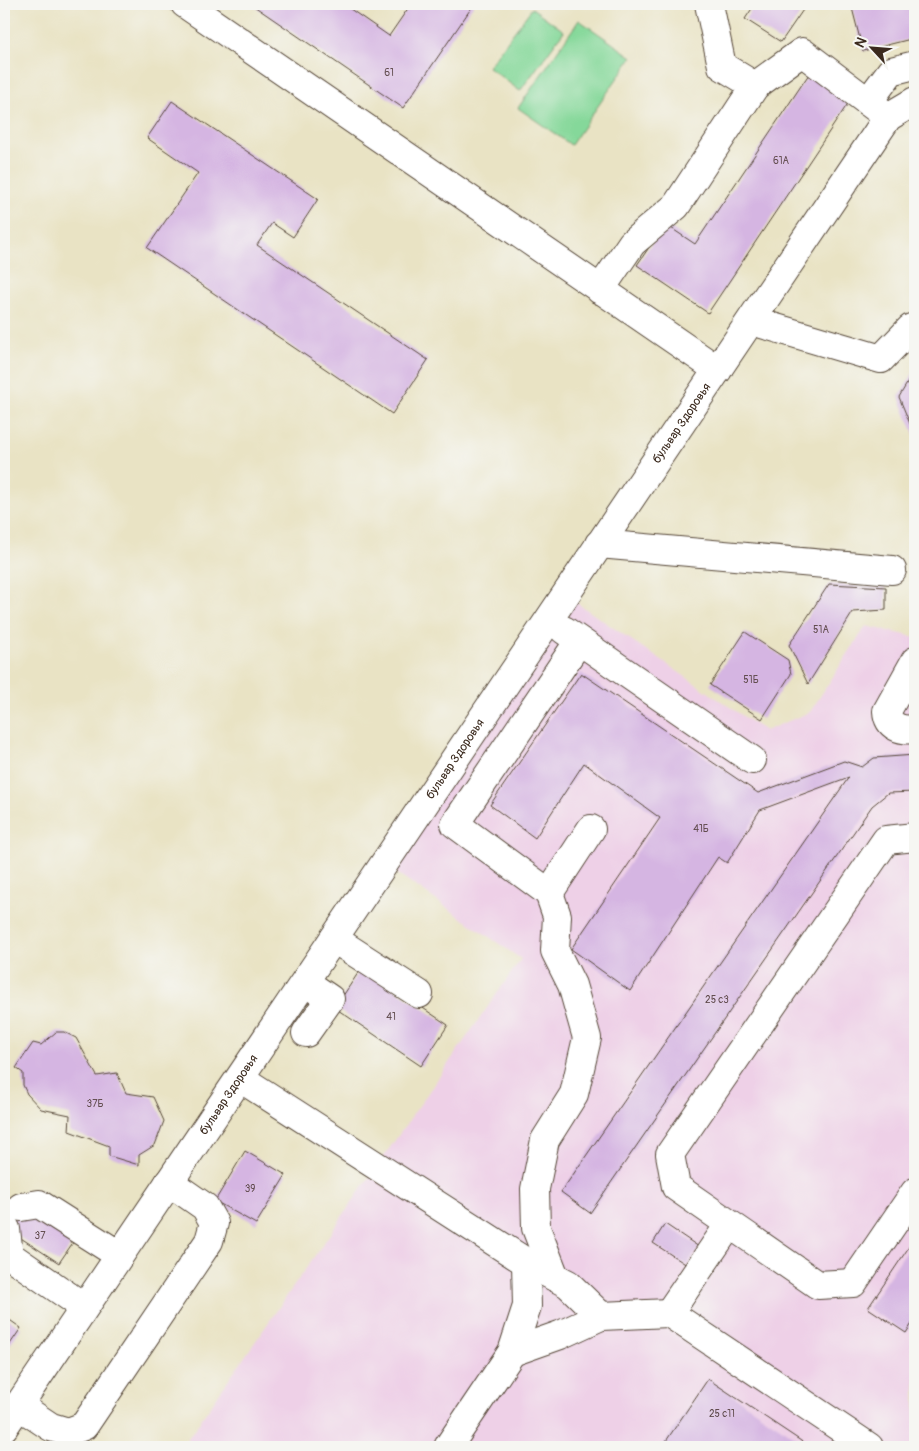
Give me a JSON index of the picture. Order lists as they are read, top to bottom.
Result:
{
  "streets": {
    "street": ["бульвар Здоровья"]
  },
  "house_numbers": [
    "61",
    "61А",
    "51А",
    "51Б",
    "41Б",
    "25 с3",
    "41",
    "37Б",
    "39",
    "37",
    "25 с11"
  ],
  "north": "top left"
}
